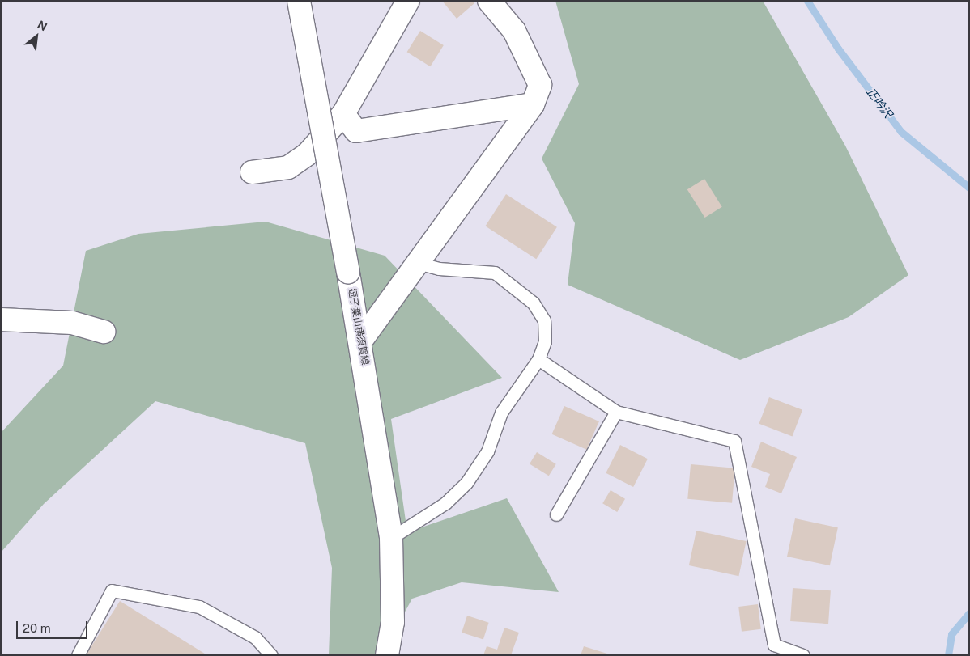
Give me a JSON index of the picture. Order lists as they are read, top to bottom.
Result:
{
  "streets": {
    "street": ["逗子葉山横須賀線"]
  },
  "water": ["正吟沢"],
  "scale_bar": "20 m",
  "north": "top right"
}
